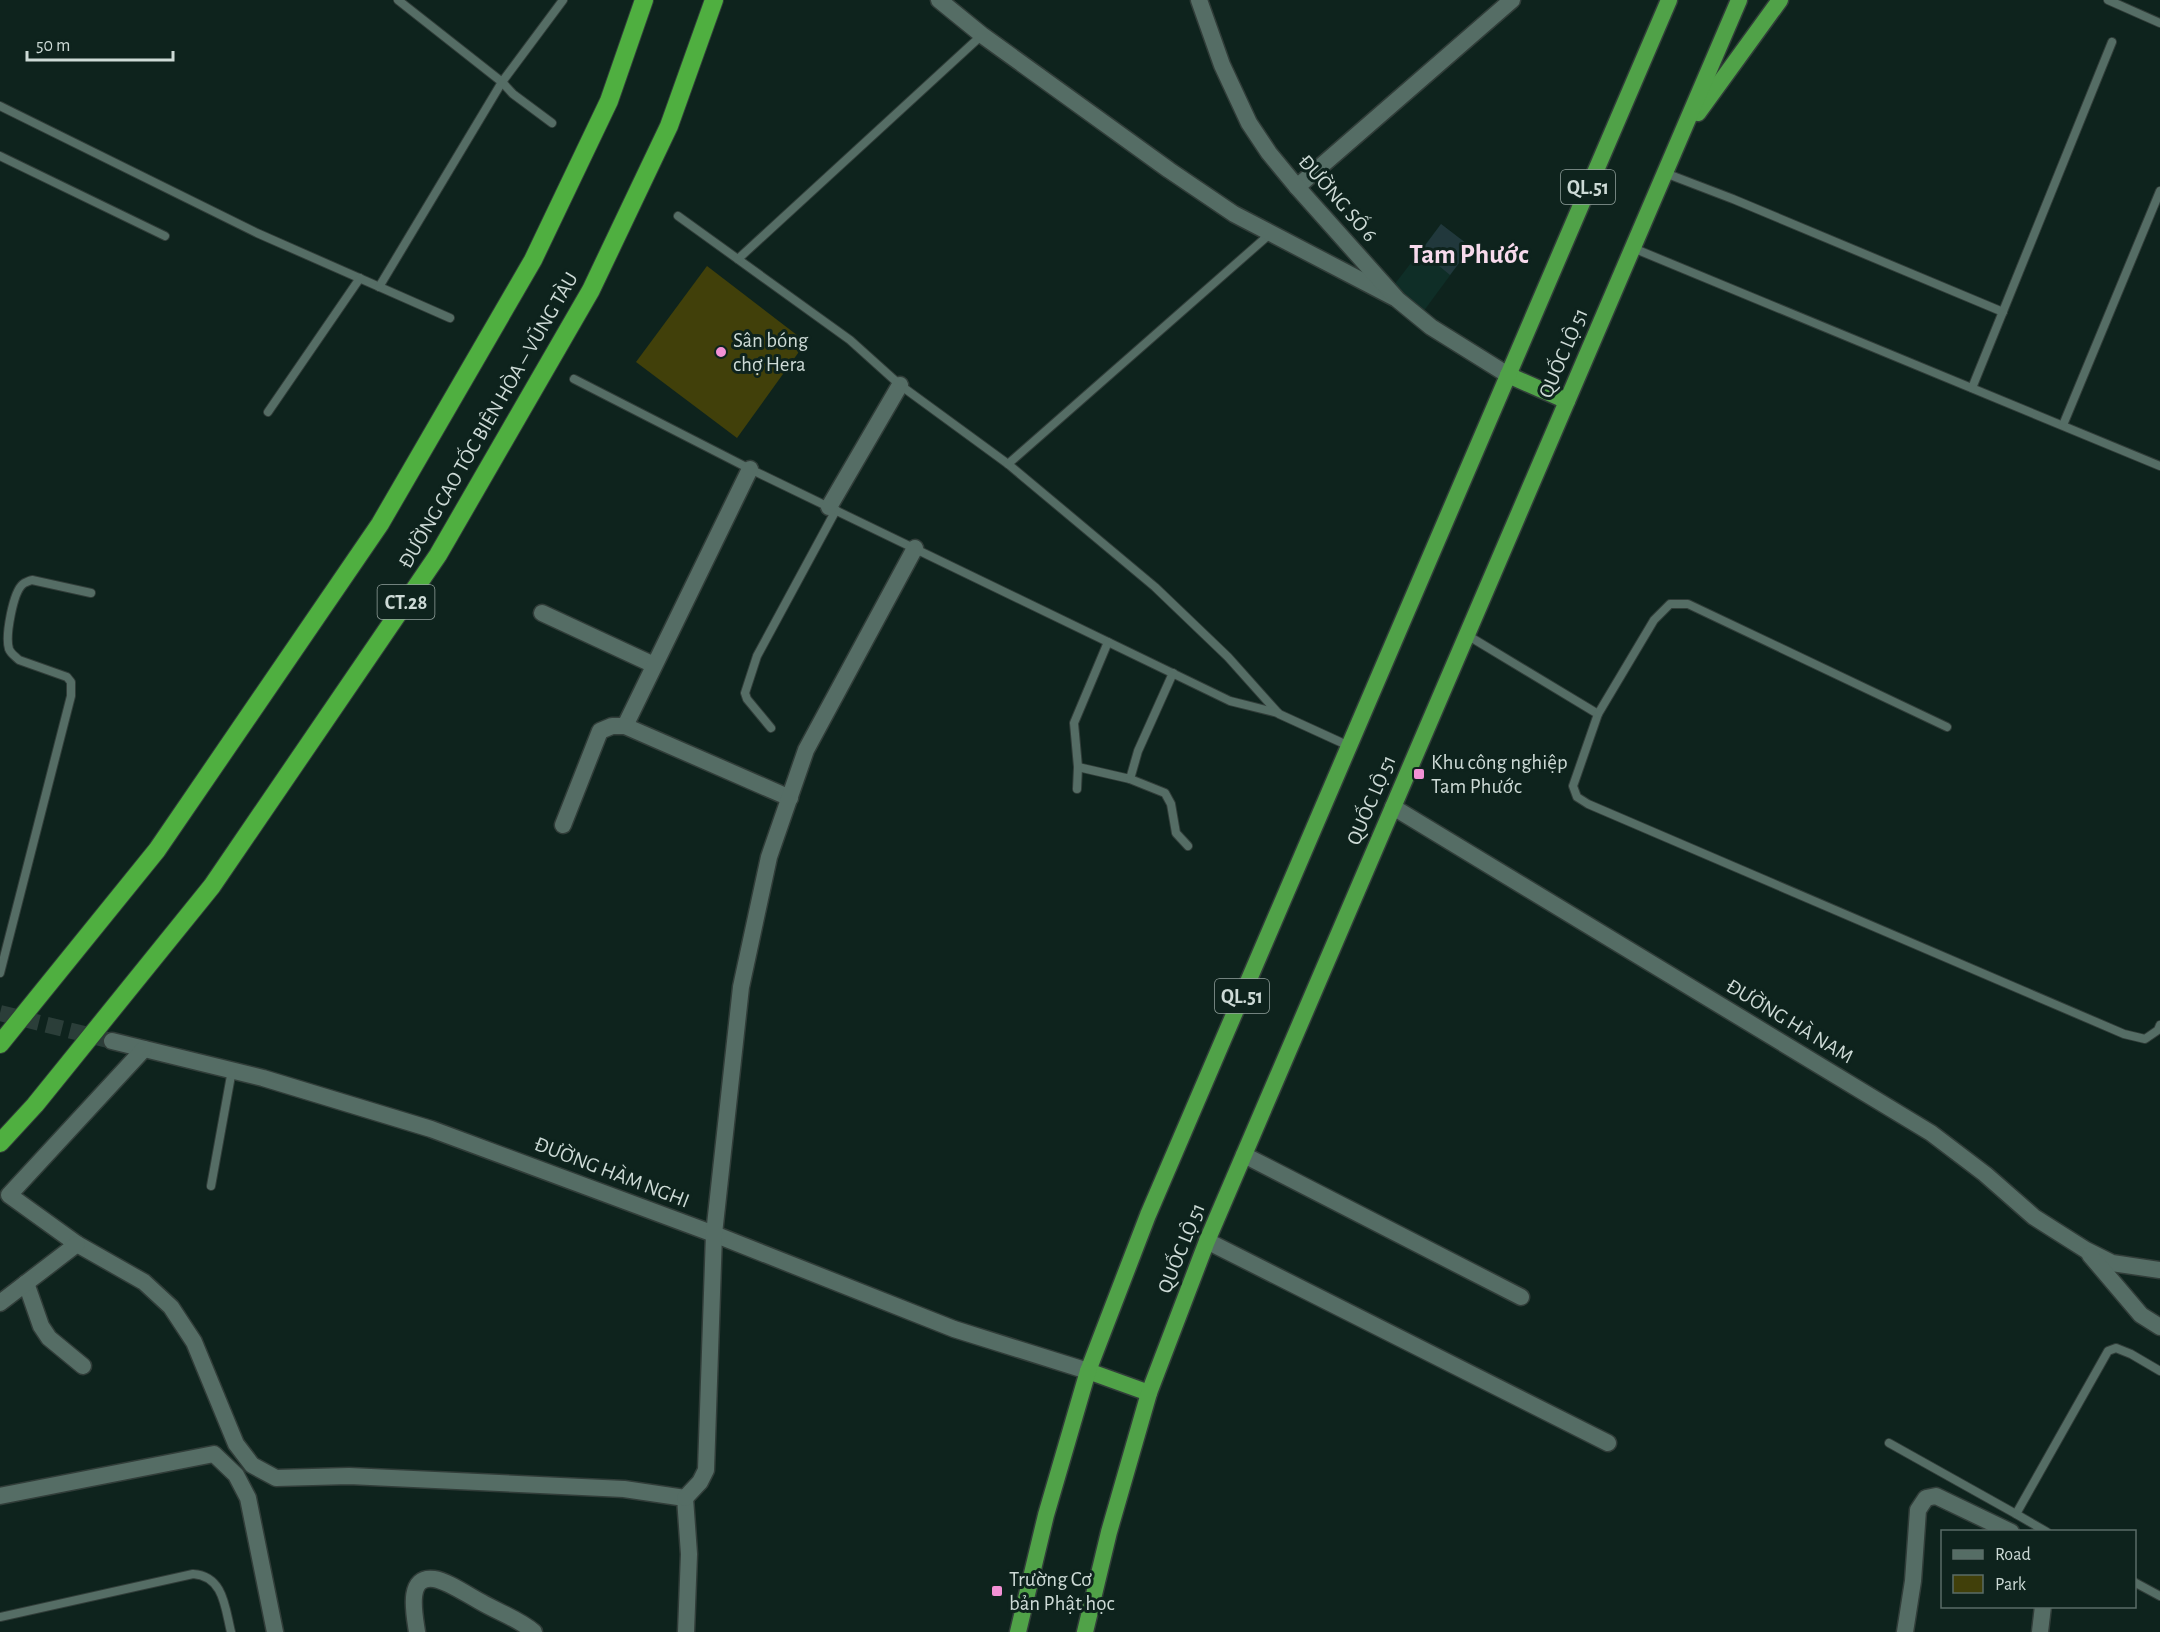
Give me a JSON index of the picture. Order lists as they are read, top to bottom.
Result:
{
  "streets": {
    "highway": [
      "QL.51",
      "QUỐC LỘ 51",
      "ĐƯỜNG CAO TỐC BIÊN HÒA – VŨNG TÀU",
      "CT.28"
    ],
    "street": ["ĐƯỜNG SỐ 6", "ĐƯỜNG HÀ NAM", "ĐƯỜNG HÀM NGHI"]
  },
  "crossings": [
    ["ĐƯỜNG SỐ 6", "QUỐC LỘ 51"],
    ["QUỐC LỘ 51", "ĐƯỜNG HÀ NAM"],
    ["QUỐC LỘ 51", "ĐƯỜNG HÀM NGHI"]
  ],
  "districts": ["Tam Phước"],
  "places": {
    "other": ["Sân bóng chợ Hera"],
    "transit": ["Khu công nghiệp Tam Phước", "Trường Cơ bản Phật học"]
  },
  "legend": ["Road", "Park"],
  "scale_bar": "50 m"
}
